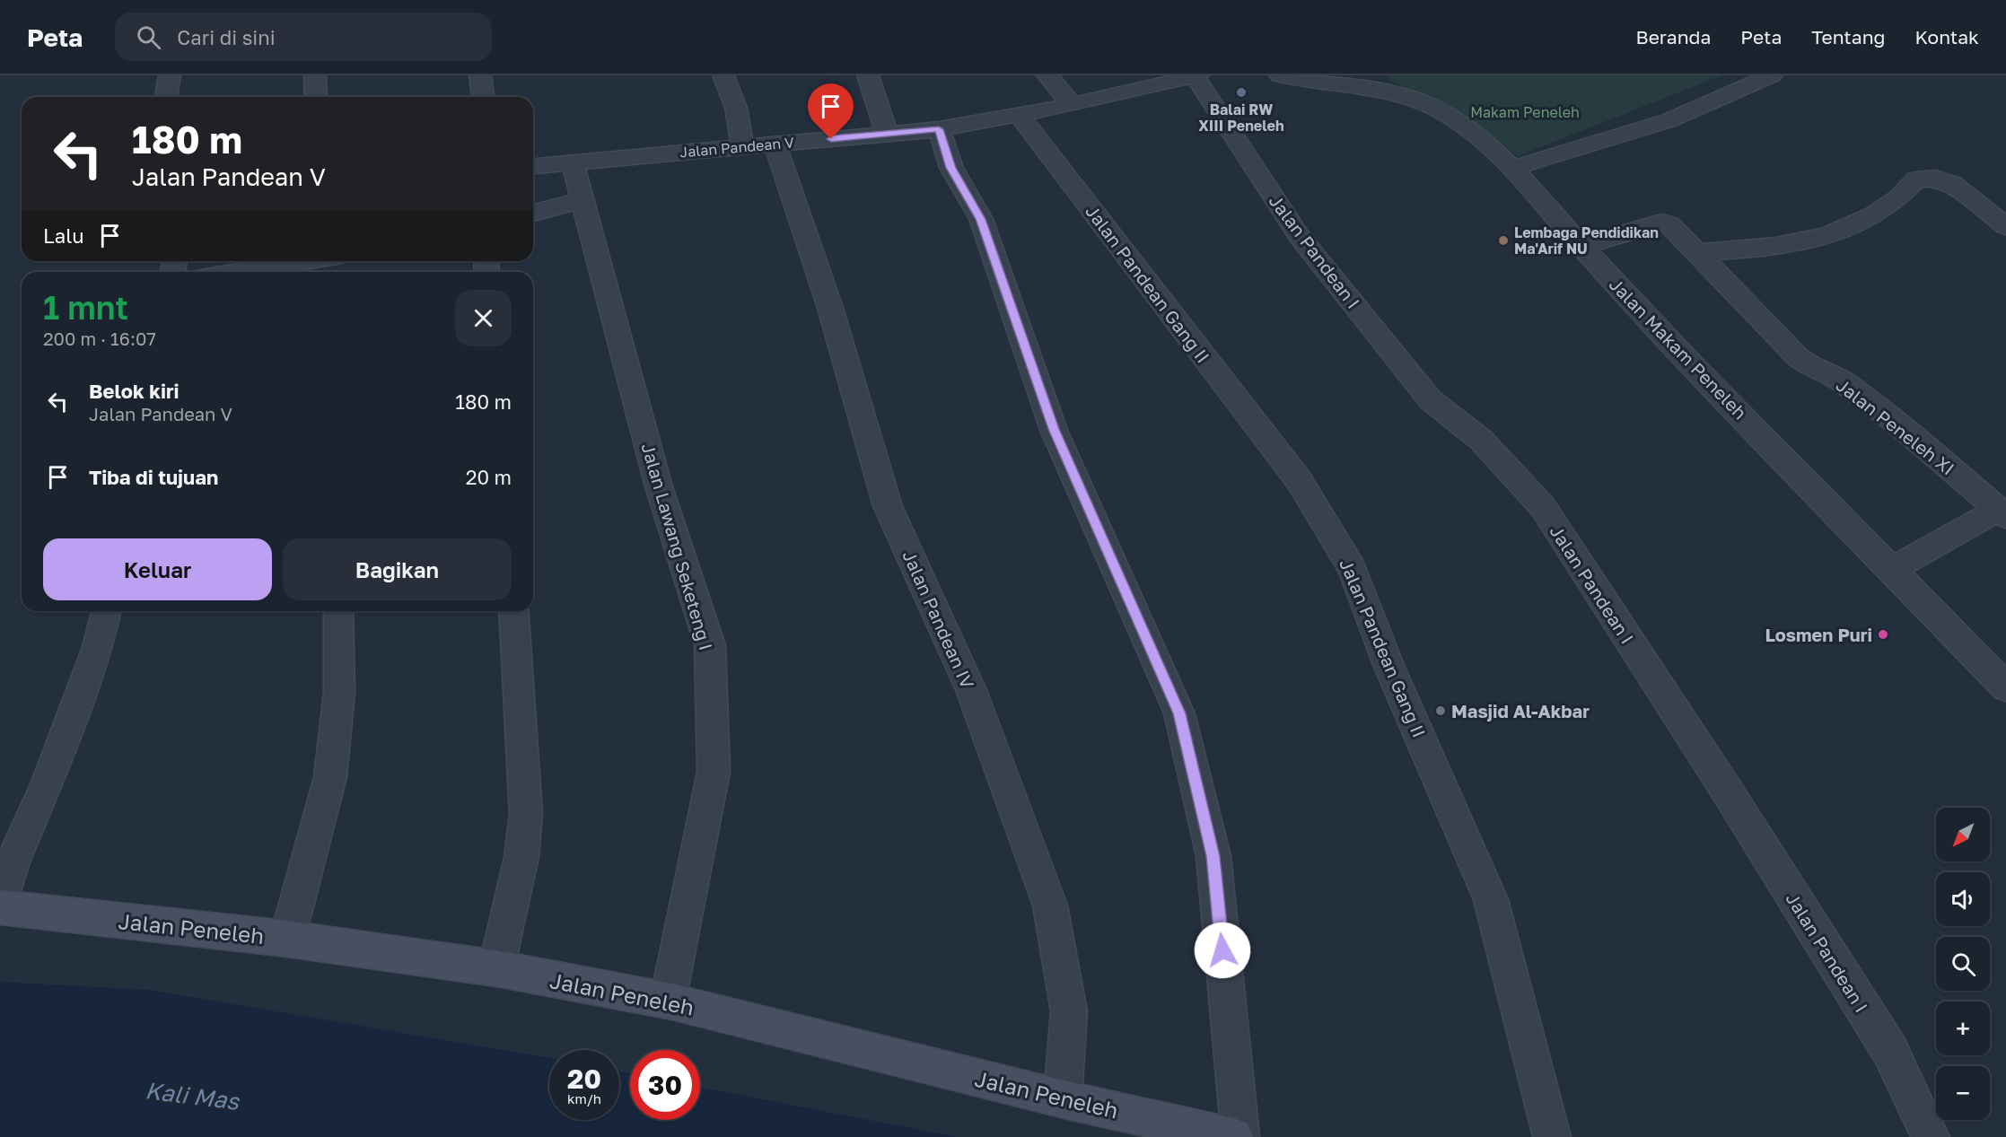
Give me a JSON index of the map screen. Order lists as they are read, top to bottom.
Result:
{
  "streets": {
    "street": [
      "Jalan Pandean V",
      "Jalan Pandean I",
      "Jalan Pandean Gang II",
      "Jalan Makam Peneleh",
      "Jalan Peneleh XI",
      "Jalan Lawang Seketeng I",
      "Jalan Pandean IV",
      "Jalan Peneleh"
    ]
  },
  "crossings": [
    ["Jalan Pandean V", "Jalan Pandean I"],
    ["Jalan Pandean V", "Jalan Pandean Gang II"],
    ["Jalan Pandean V", "Jalan Lawang Seketeng I"],
    ["Jalan Pandean V", "Jalan Pandean IV"],
    ["Jalan Makam Peneleh", "Jalan Peneleh XI"],
    ["Jalan Lawang Seketeng I", "Jalan Peneleh"],
    ["Jalan Pandean IV", "Jalan Peneleh"]
  ],
  "water": ["Kali Mas"],
  "parks": ["Makam Peneleh"],
  "places": [
    "Balai RW XIII Peneleh",
    "Lembaga Pendidikan Ma'Arif NU",
    "Losmen Puri",
    "Masjid Al-Akbar"
  ],
  "north": "bottom left",
  "page": {
    "header": "Peta",
    "search": "Cari di sini",
    "nav": [
      "Beranda",
      "Peta",
      "Tentang",
      "Kontak"
    ],
    "turn": ["180 m", "Jalan Pandean V"],
    "then": "Lalu",
    "heading": ["1 mnt", "200 m · 16:07"],
    "list": [
      {
        "name": "Belok kiri",
        "note": "Jalan Pandean V",
        "value": "180 m"
      },
      {
        "name": "Tiba di tujuan",
        "value": "20 m"
      }
    ],
    "buttons": ["Keluar", "Bagikan"],
    "map_buttons": ["+", "−"],
    "speed": "20 km/h",
    "limit": "30"
  }
}
